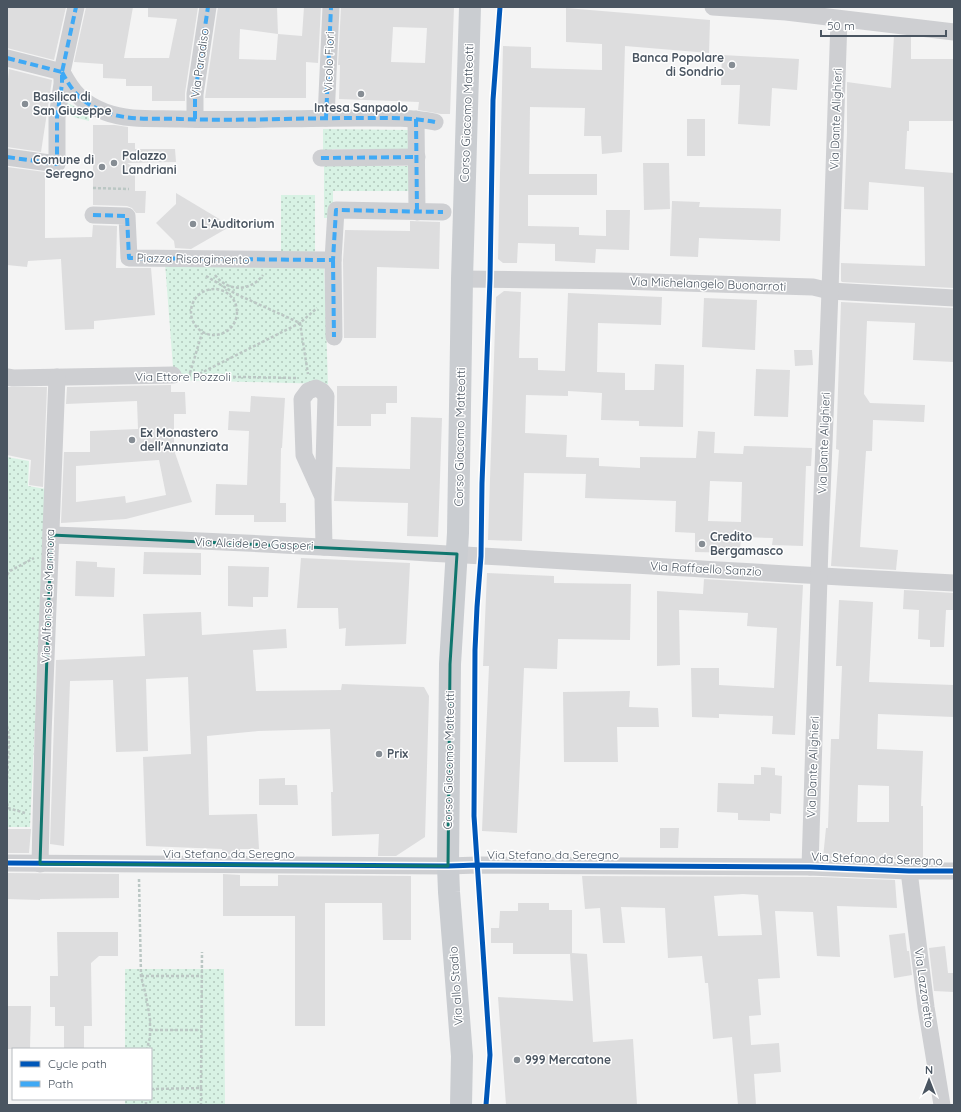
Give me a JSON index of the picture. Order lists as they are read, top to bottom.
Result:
{
  "streets": {
    "main road": ["Corso Giacomo Matteotti", "Via allo Stadio"],
    "street": [
      "Vicolo Fiori",
      "Via Paradiso",
      "Via Dante Alighieri",
      "Piazza Risorgimento",
      "Via Michelangelo Buonarroti",
      "Via Ettore Pozzoli",
      "Via Alcide De Gasperi",
      "Via Raffaello Sanzio",
      "Via Alfonso La Marmora",
      "Via Stefano da Seregno",
      "Via Lazzaretto"
    ]
  },
  "crossings": [
    ["Corso Giacomo Matteotti", "Via Michelangelo Buonarroti"],
    ["Corso Giacomo Matteotti", "Via Alcide De Gasperi"],
    ["Corso Giacomo Matteotti", "Via Raffaello Sanzio"],
    ["Corso Giacomo Matteotti", "Via Stefano da Seregno"],
    ["Corso Giacomo Matteotti", "Via allo Stadio"],
    ["Via Dante Alighieri", "Via Michelangelo Buonarroti"],
    ["Via Dante Alighieri", "Via Raffaello Sanzio"],
    ["Via Dante Alighieri", "Via Stefano da Seregno"],
    ["Via Ettore Pozzoli", "Via Alfonso La Marmora"],
    ["Via Alcide De Gasperi", "Via Raffaello Sanzio"],
    ["Via Alcide De Gasperi", "Via Alfonso La Marmora"],
    ["Via Alfonso La Marmora", "Via Stefano da Seregno"],
    ["Via Stefano da Seregno", "Via allo Stadio"],
    ["Via Stefano da Seregno", "Via Lazzaretto"]
  ],
  "places": [
    "Banca Popolare di Sondrio",
    "Intesa Sanpaolo",
    "Basilica di San Giuseppe",
    "Palazzo Landriani",
    "Comune di Seregno",
    "L’Auditorium",
    "Ex Monastero dell'Annunziata",
    "Credito Bergamasco",
    "Prix",
    "999 Mercatone"
  ],
  "legend": ["Cycle path", "Path"],
  "scale_bar": "50 m",
  "north": "top"
}
